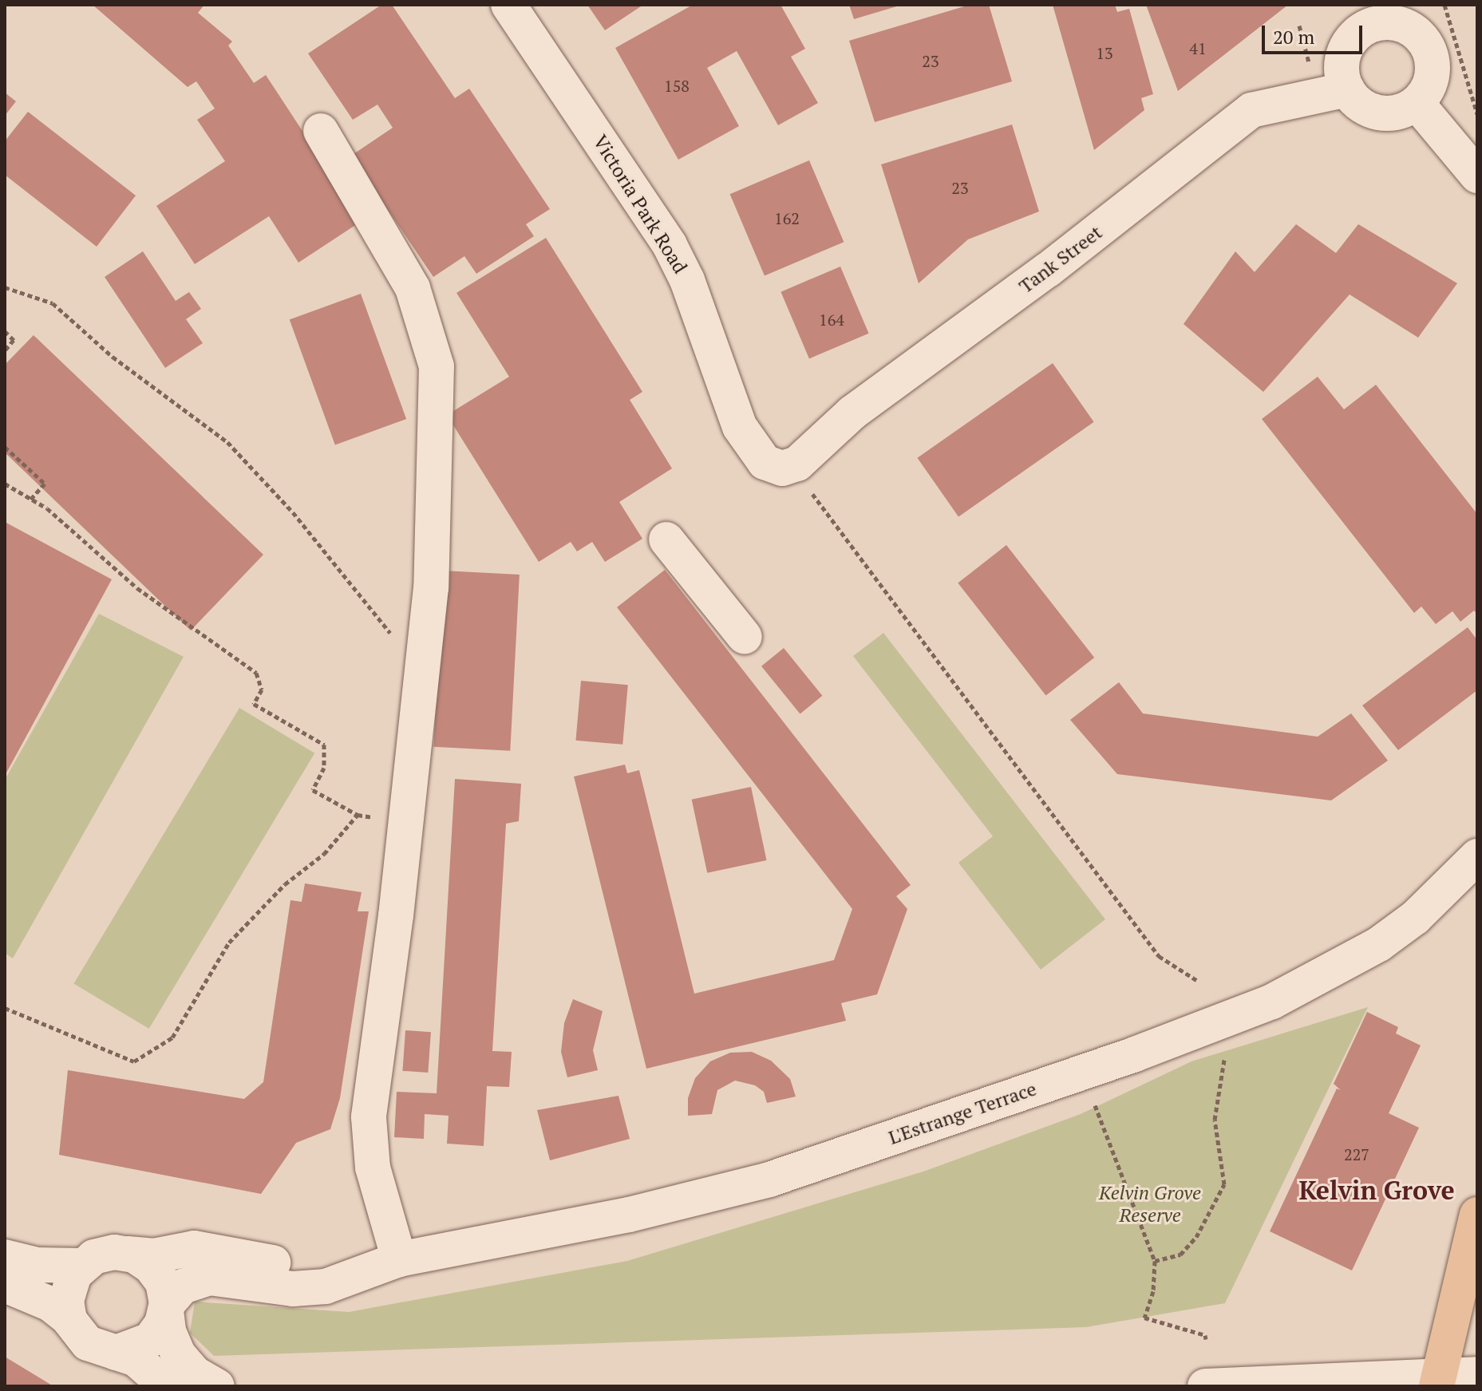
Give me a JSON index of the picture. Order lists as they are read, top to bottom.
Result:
{
  "streets": {
    "street": ["Victoria Park Road", "Tank Street", "L'Estrange Terrace"]
  },
  "crossings": [
    ["Victoria Park Road", "Tank Street"]
  ],
  "districts": ["Kelvin Grove"],
  "parks": ["Kelvin Grove Reserve"],
  "house_numbers": [
    "41",
    "13",
    "23",
    "158",
    "23",
    "162",
    "164",
    "227"
  ],
  "scale_bar": "20 m"
}
